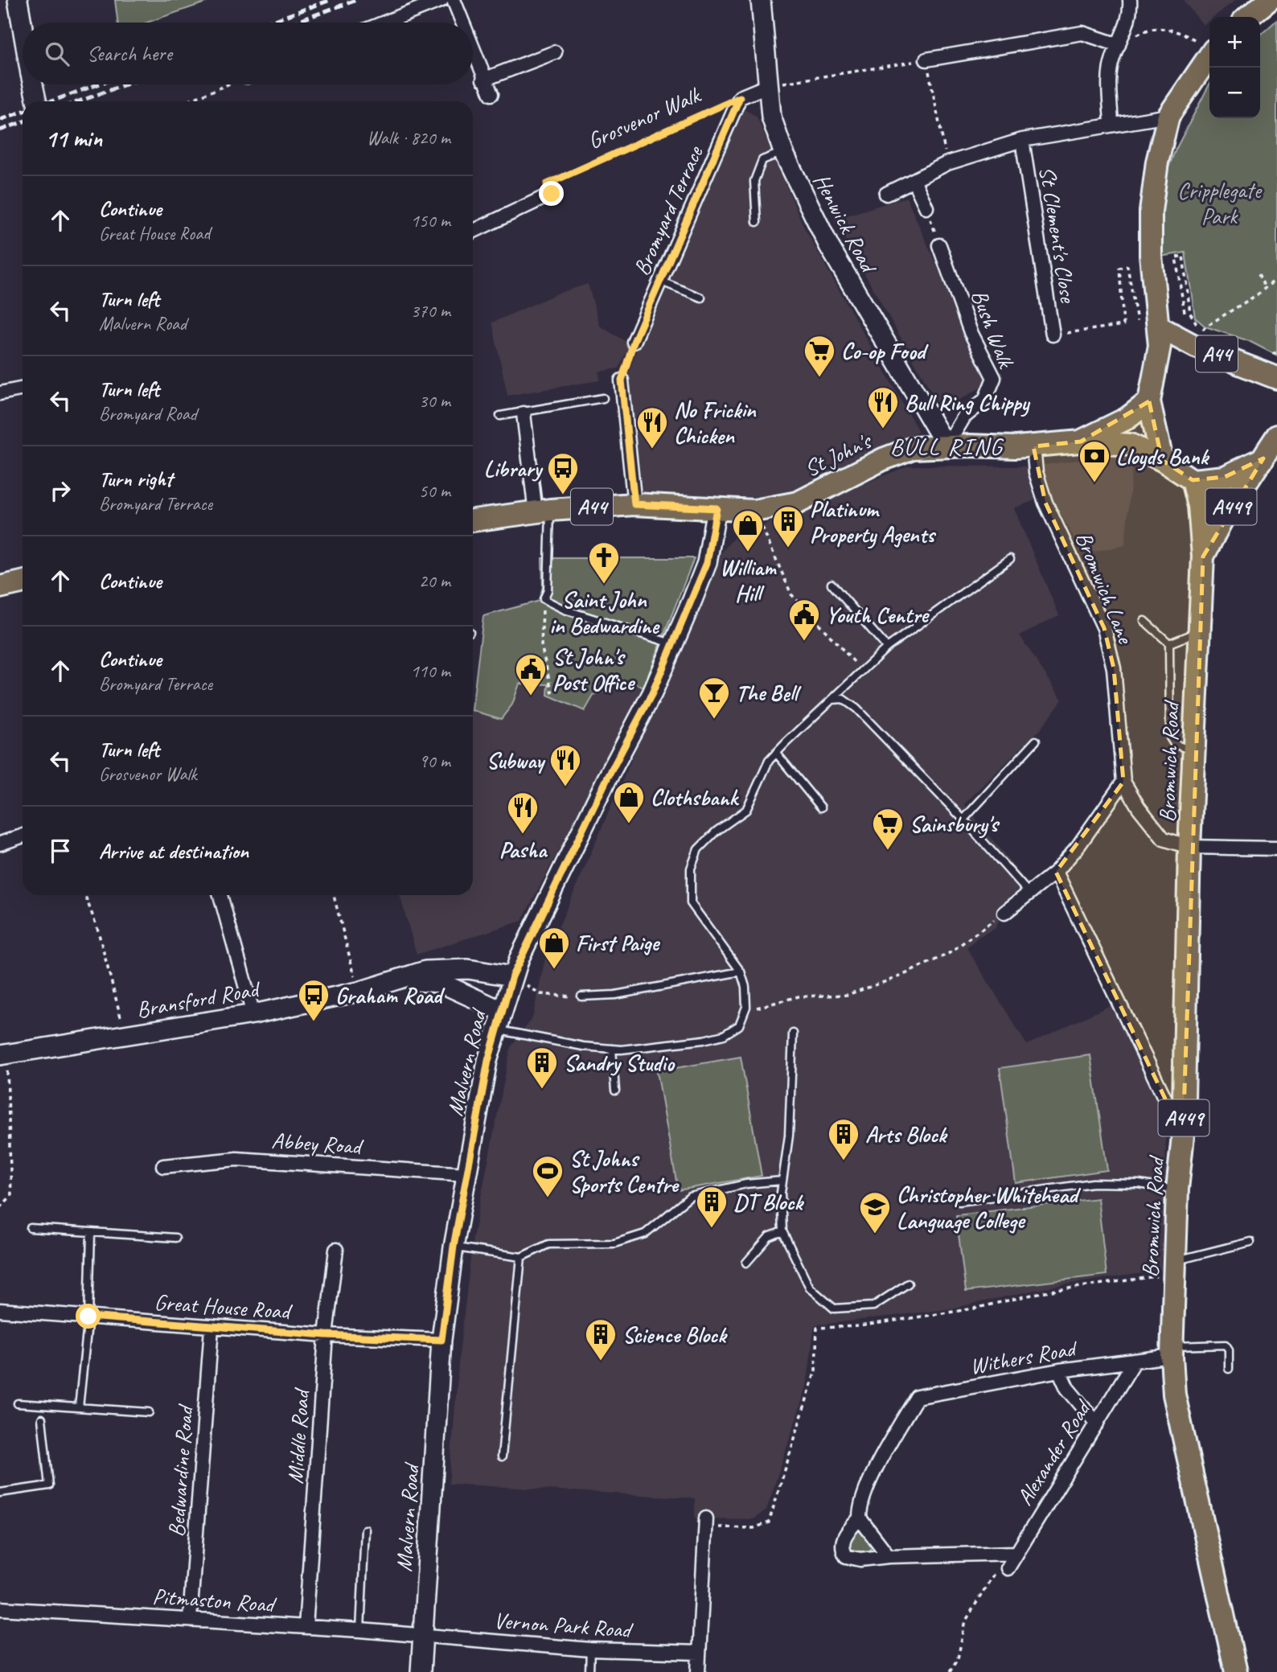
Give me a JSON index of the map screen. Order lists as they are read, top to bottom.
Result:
{
  "streets": {
    "main road": [
      "Henwick Road",
      "A44",
      "St John's",
      "A449",
      "Bromwich Road",
      "Bransford Road",
      "Malvern Road"
    ],
    "street": [
      "Bromyard Terrace",
      "St Clement's Close",
      "Bush Walk",
      "Bromwich Lane",
      "Abbey Road",
      "Great House Road",
      "Withers Road",
      "Middle Road",
      "Alexander Road",
      "Bedwardine Road",
      "Pitmaston Road",
      "Vernon Park Road"
    ],
    "path": ["Grosvenor Walk"]
  },
  "crossings": [
    ["Grosvenor Walk", "Bromyard Terrace"],
    ["Henwick Road", "Bush Walk"],
    ["Henwick Road", "St John's"],
    ["Bush Walk", "St John's"],
    ["A44", "St John's"],
    ["A44", "Bromwich Road"],
    ["A44", "Malvern Road"],
    ["St John's", "Bromwich Lane"],
    ["St John's", "Malvern Road"],
    ["Bromwich Lane", "Bromwich Road"],
    ["Bromwich Road", "Withers Road"],
    ["Bransford Road", "Malvern Road"],
    ["Malvern Road", "Abbey Road"],
    ["Malvern Road", "Great House Road"],
    ["Malvern Road", "Pitmaston Road"],
    ["Malvern Road", "Vernon Park Road"],
    ["Great House Road", "Middle Road"],
    ["Great House Road", "Bedwardine Road"],
    ["Withers Road", "Alexander Road"],
    ["Middle Road", "Pitmaston Road"],
    ["Bedwardine Road", "Pitmaston Road"],
    ["Pitmaston Road", "Vernon Park Road"]
  ],
  "districts": ["BULL RING"],
  "parks": ["Cripplegate Park"],
  "places": {
    "supermarket": ["Co-op Food", "Sainsbury's"],
    "restaurant": [
      "Bull Ring Chippy",
      "No Frickin Chicken",
      "Subway",
      "Pasha"
    ],
    "bank": ["Lloyds Bank"],
    "bus stop": ["Library", "Graham Road"],
    "building": [
      "Platinum Property Agents",
      "Sandry Studio",
      "Arts Block",
      "DT Block",
      "Science Block"
    ],
    "shop": ["William Hill", "Clothsbank", "First Paige"],
    "church": ["Saint John in Bedwardine"],
    "public building": ["Youth Centre", "St John's Post Office"],
    "bar": ["The Bell"],
    "sports": ["St Johns Sports Centre"],
    "school or university": ["Christopher Whitehead Language College"]
  },
  "page": {
    "map_buttons": ["+", "−"],
    "search": "Search here",
    "heading": ["11 min", "Walk · 820 m"],
    "list": [
      ["Continue", "Great House Road", "150 m"],
      ["Turn left", "Malvern Road", "370 m"],
      ["Turn left", "Bromyard Road", "30 m"],
      ["Turn right", "Bromyard Terrace", "50 m"],
      ["Continue", "20 m"],
      ["Continue", "Bromyard Terrace", "110 m"],
      ["Turn left", "Grosvenor Walk", "90 m"],
      "Arrive at destination"
    ]
  }
}
